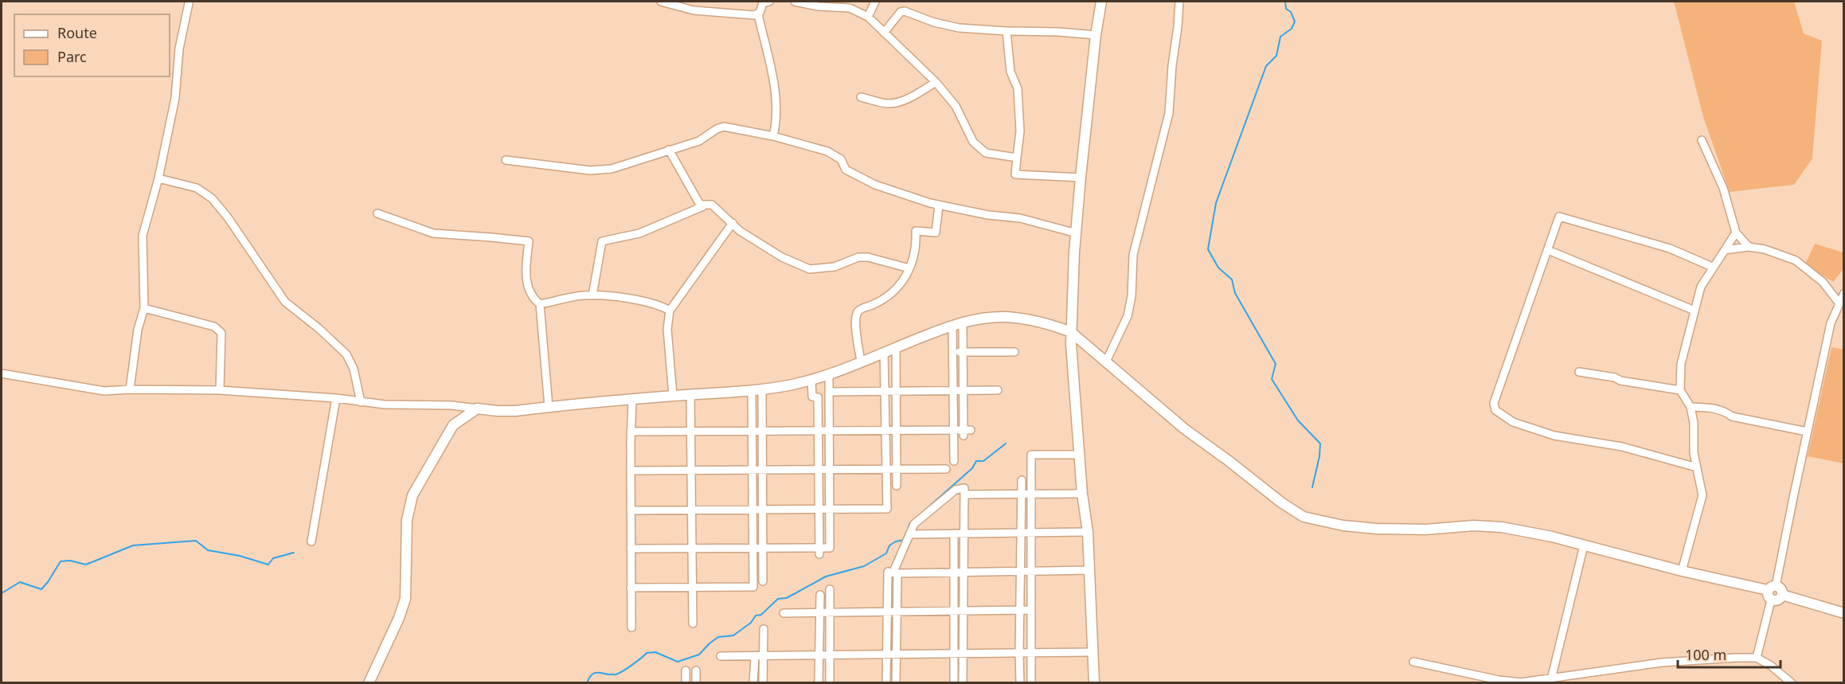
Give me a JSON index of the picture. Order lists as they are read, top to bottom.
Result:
{
  "legend": ["Route", "Parc"],
  "scale_bar": "100 m"
}
